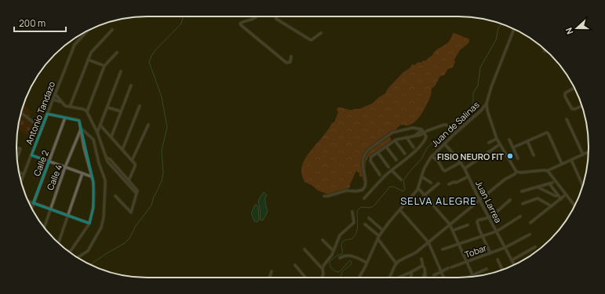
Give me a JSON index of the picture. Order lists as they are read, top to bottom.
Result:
{
  "streets": {
    "street": [
      "Antonio Tandazo",
      "Juan de Salinas",
      "Calle 2",
      "Calle 4",
      "Juan Larrea",
      "Tobar"
    ]
  },
  "crossings": [
    ["Juan de Salinas", "Juan Larrea"],
    ["Juan Larrea", "Tobar"]
  ],
  "districts": ["SELVA ALEGRE"],
  "places": ["FISIO NEURO FIT"],
  "scale_bar": "200 m",
  "north": "left"
}
